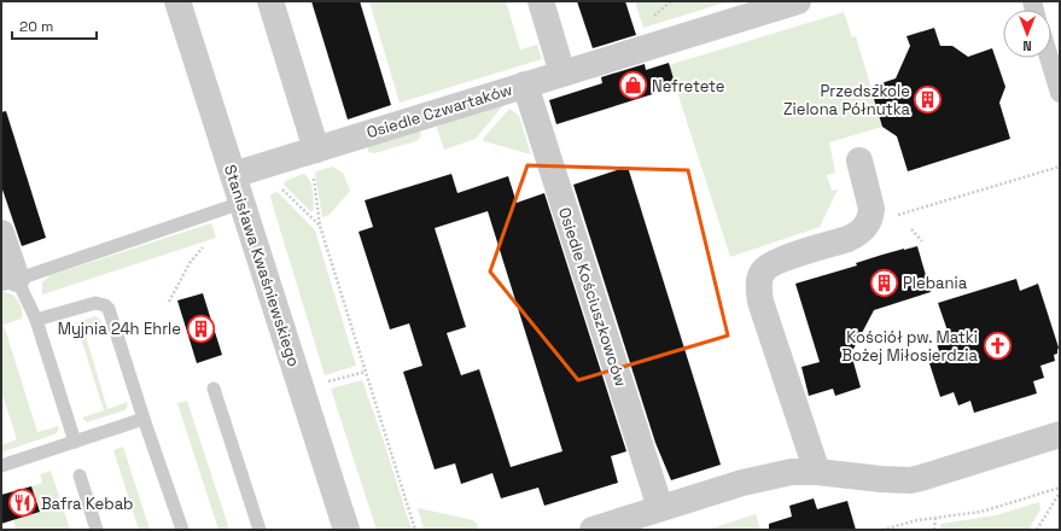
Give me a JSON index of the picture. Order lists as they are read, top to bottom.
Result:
{
  "streets": {
    "street": ["Osiedle Czwartaków", "Stanisława Kwaśniewskiego", "Osiedle Kościuszkowców"]
  },
  "crossings": [
    ["Osiedle Czwartaków", "Stanisława Kwaśniewskiego"],
    ["Osiedle Czwartaków", "Osiedle Kościuszkowców"]
  ],
  "places": {
    "shop": ["Nefretete"],
    "building": ["Przedszkole Zielona Półnutka", "Plebania", "Myjnia 24h Ehrle"],
    "church": ["Kościół pw. Matki Bożej Miłosierdzia"],
    "restaurant": ["Bafra Kebab"]
  },
  "scale_bar": "20 m",
  "north": "bottom"
}
